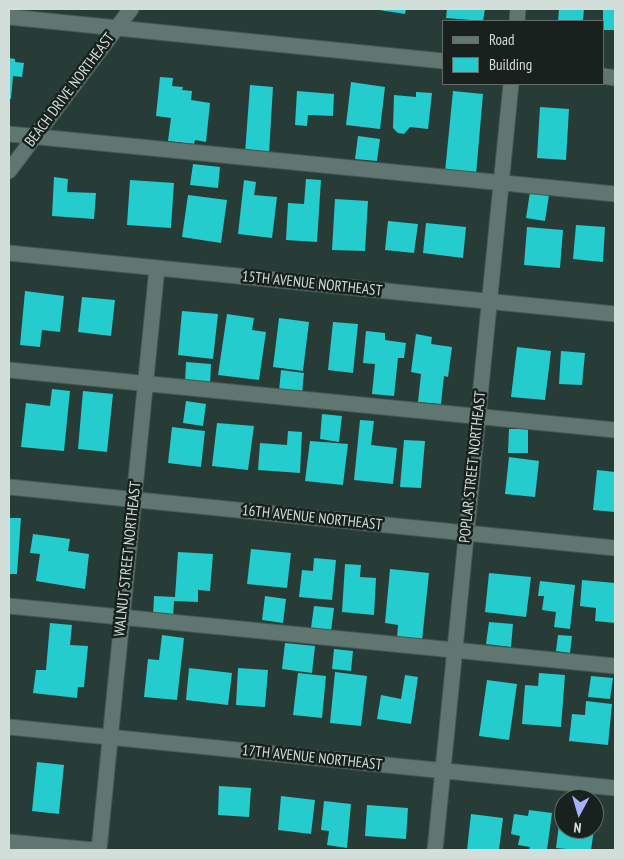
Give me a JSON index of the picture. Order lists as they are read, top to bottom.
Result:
{
  "streets": {
    "street": [
      "BEACH DRIVE NORTHEAST",
      "15TH AVENUE NORTHEAST",
      "POPLAR STREET NORTHEAST",
      "16TH AVENUE NORTHEAST",
      "WALNUT STREET NORTHEAST",
      "17TH AVENUE NORTHEAST"
    ]
  },
  "crossings": [
    ["15TH AVENUE NORTHEAST", "POPLAR STREET NORTHEAST"],
    ["15TH AVENUE NORTHEAST", "WALNUT STREET NORTHEAST"],
    ["POPLAR STREET NORTHEAST", "16TH AVENUE NORTHEAST"],
    ["POPLAR STREET NORTHEAST", "17TH AVENUE NORTHEAST"],
    ["16TH AVENUE NORTHEAST", "WALNUT STREET NORTHEAST"],
    ["WALNUT STREET NORTHEAST", "17TH AVENUE NORTHEAST"]
  ],
  "legend": ["Road", "Building"],
  "north": "bottom"
}
